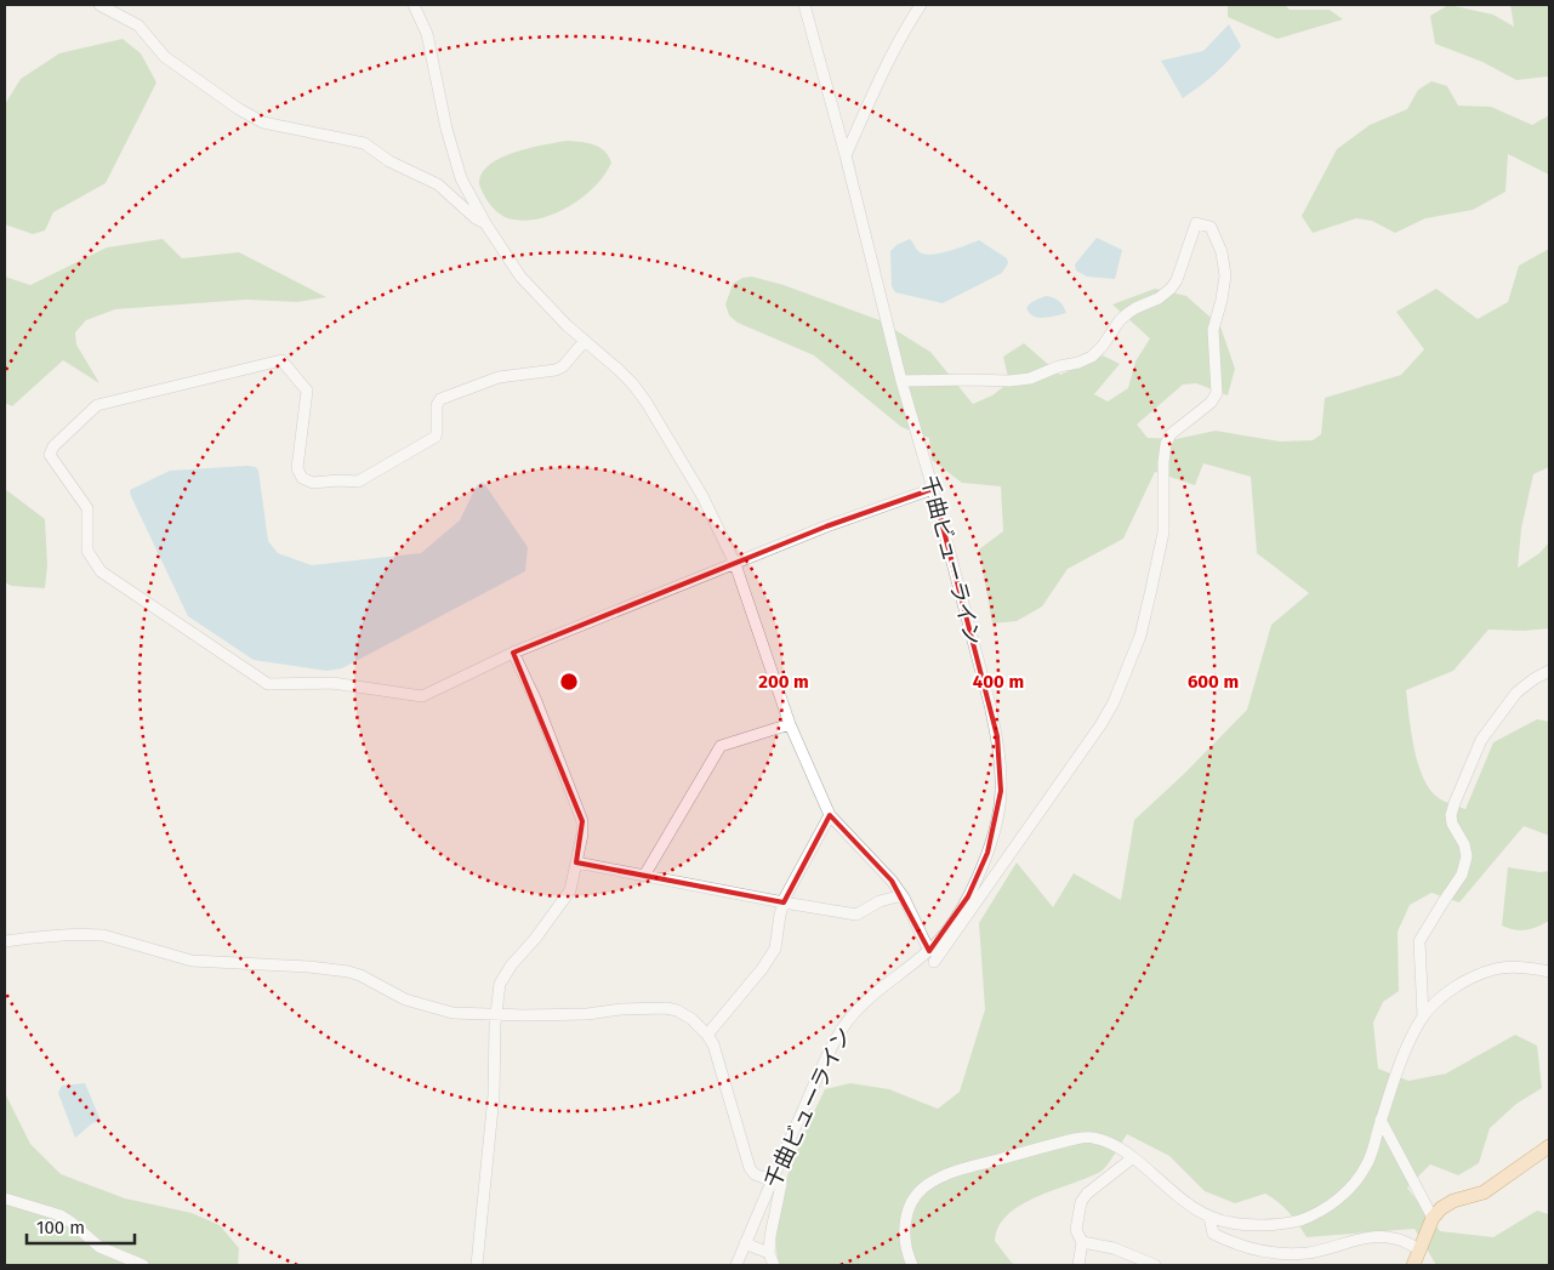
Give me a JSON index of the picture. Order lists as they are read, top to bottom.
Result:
{
  "streets": {
    "street": ["千曲ビューライン"]
  },
  "scale_bar": "100 m",
  "rings": ["200 m", "400 m", "600 m"]
}
